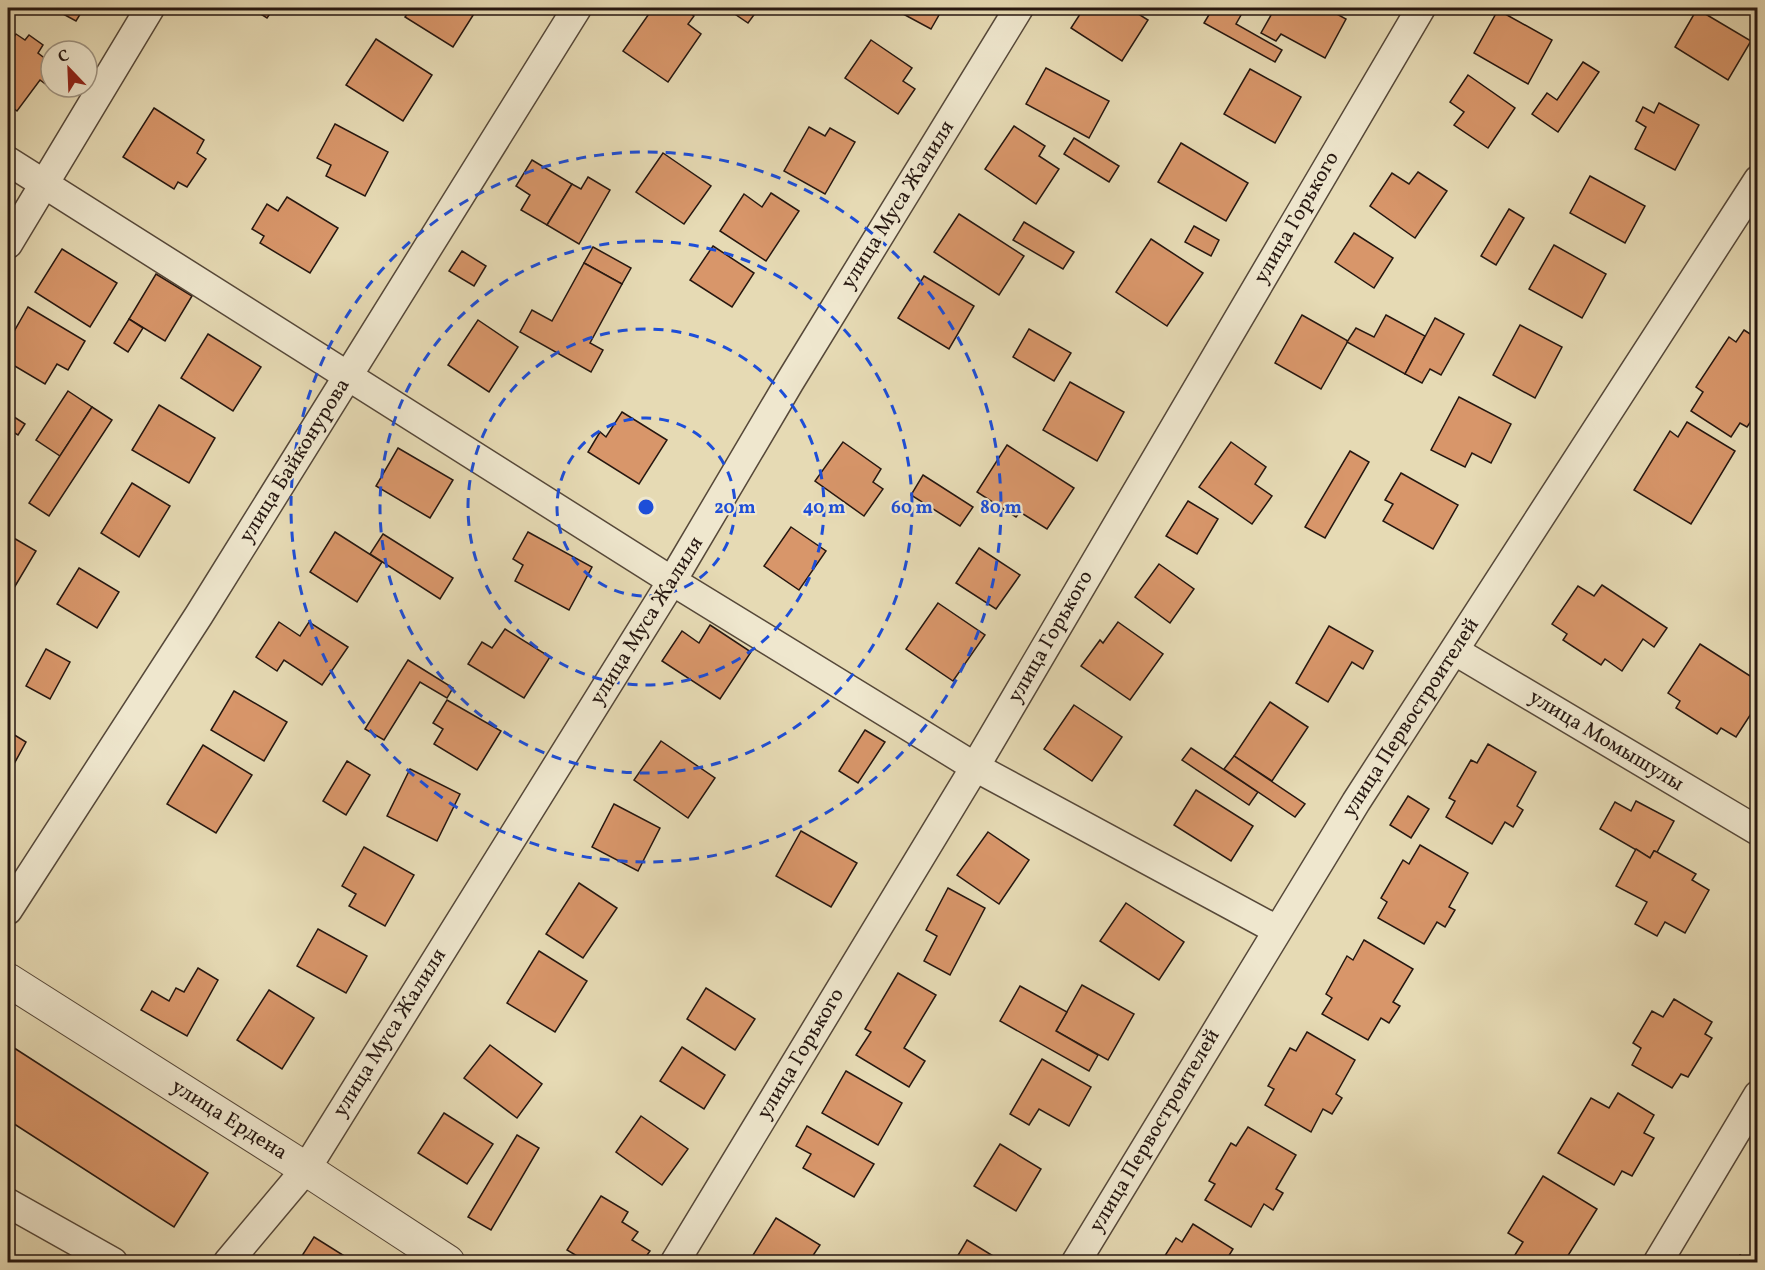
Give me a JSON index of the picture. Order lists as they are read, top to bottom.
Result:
{
  "streets": {
    "street": [
      "улица Муса Жалиля",
      "улица Горького",
      "улица Байконурова",
      "улица Первостроителей",
      "улица Момышулы",
      "улица Ердена"
    ]
  },
  "crossings": [
    ["улица Муса Жалиля", "улица Ердена"],
    ["улица Первостроителей", "улица Момышулы"]
  ],
  "north": "top left",
  "rings": [
    "20 m",
    "40 m",
    "60 m",
    "80 m"
  ]
}
